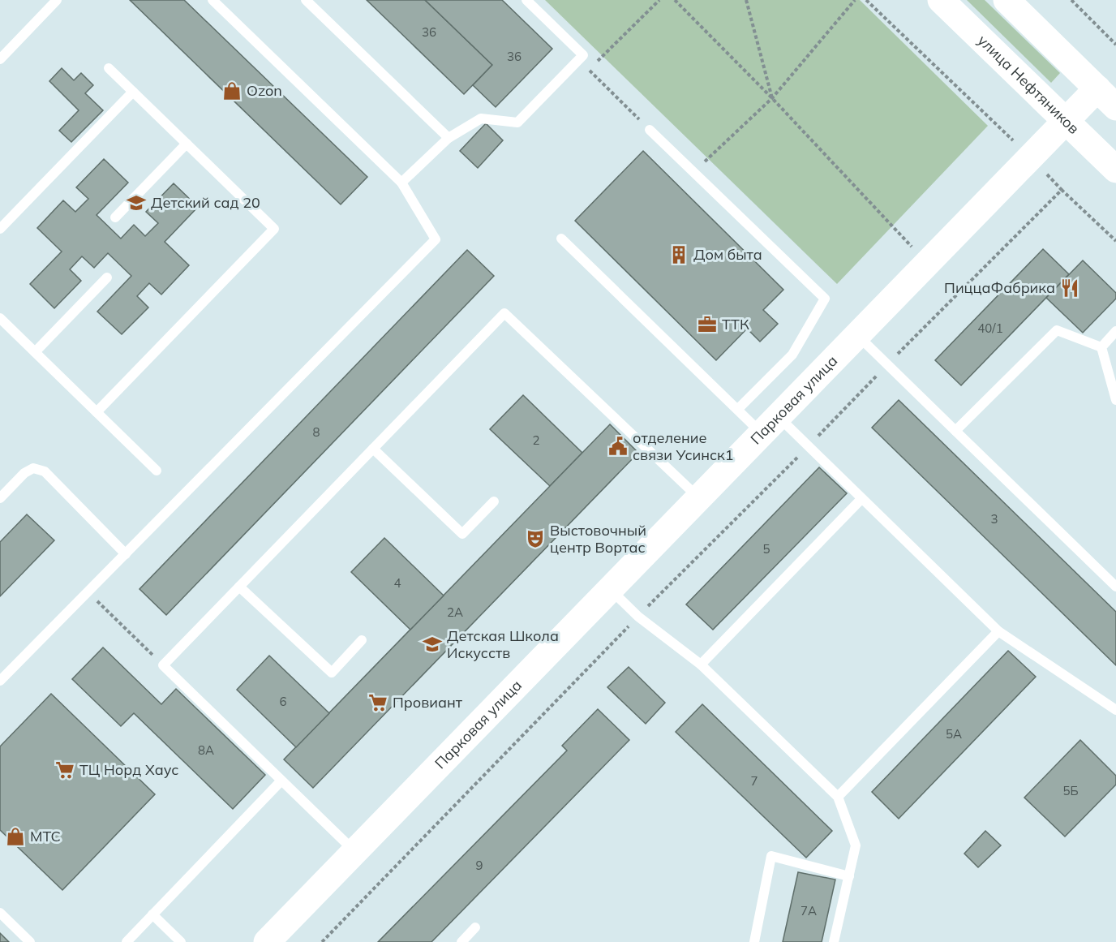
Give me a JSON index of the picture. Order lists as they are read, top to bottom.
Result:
{
  "streets": {
    "main road": ["улица Нефтяников", "Парковая улица"]
  },
  "crossings": [
    ["улица Нефтяников", "Парковая улица"]
  ],
  "places": {
    "shop": ["Ozon", "МТС"],
    "school or university": ["Детский сад 20", "Детская Школа Искусств"],
    "building": ["Дом быта"],
    "restaurant": ["ПиццаФабрика"],
    "office": ["ТТК"],
    "public building": ["отделение связи Усинск1"],
    "theatre": ["Выстовочный центр Вортас"],
    "supermarket": ["Провиант", "ТЦ Норд Хаус"]
  },
  "house_numbers": [
    "36",
    "36",
    "40/1",
    "8",
    "2",
    "3",
    "5",
    "4",
    "2А",
    "6",
    "5А",
    "8А",
    "7",
    "5Б",
    "9",
    "7А"
  ]
}
